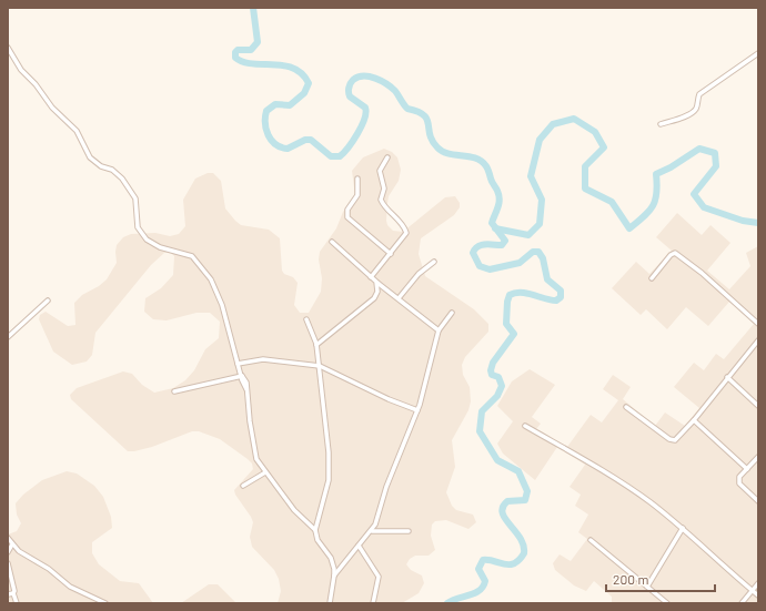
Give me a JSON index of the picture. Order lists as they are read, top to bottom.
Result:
{
  "scale_bar": "200 m"
}
